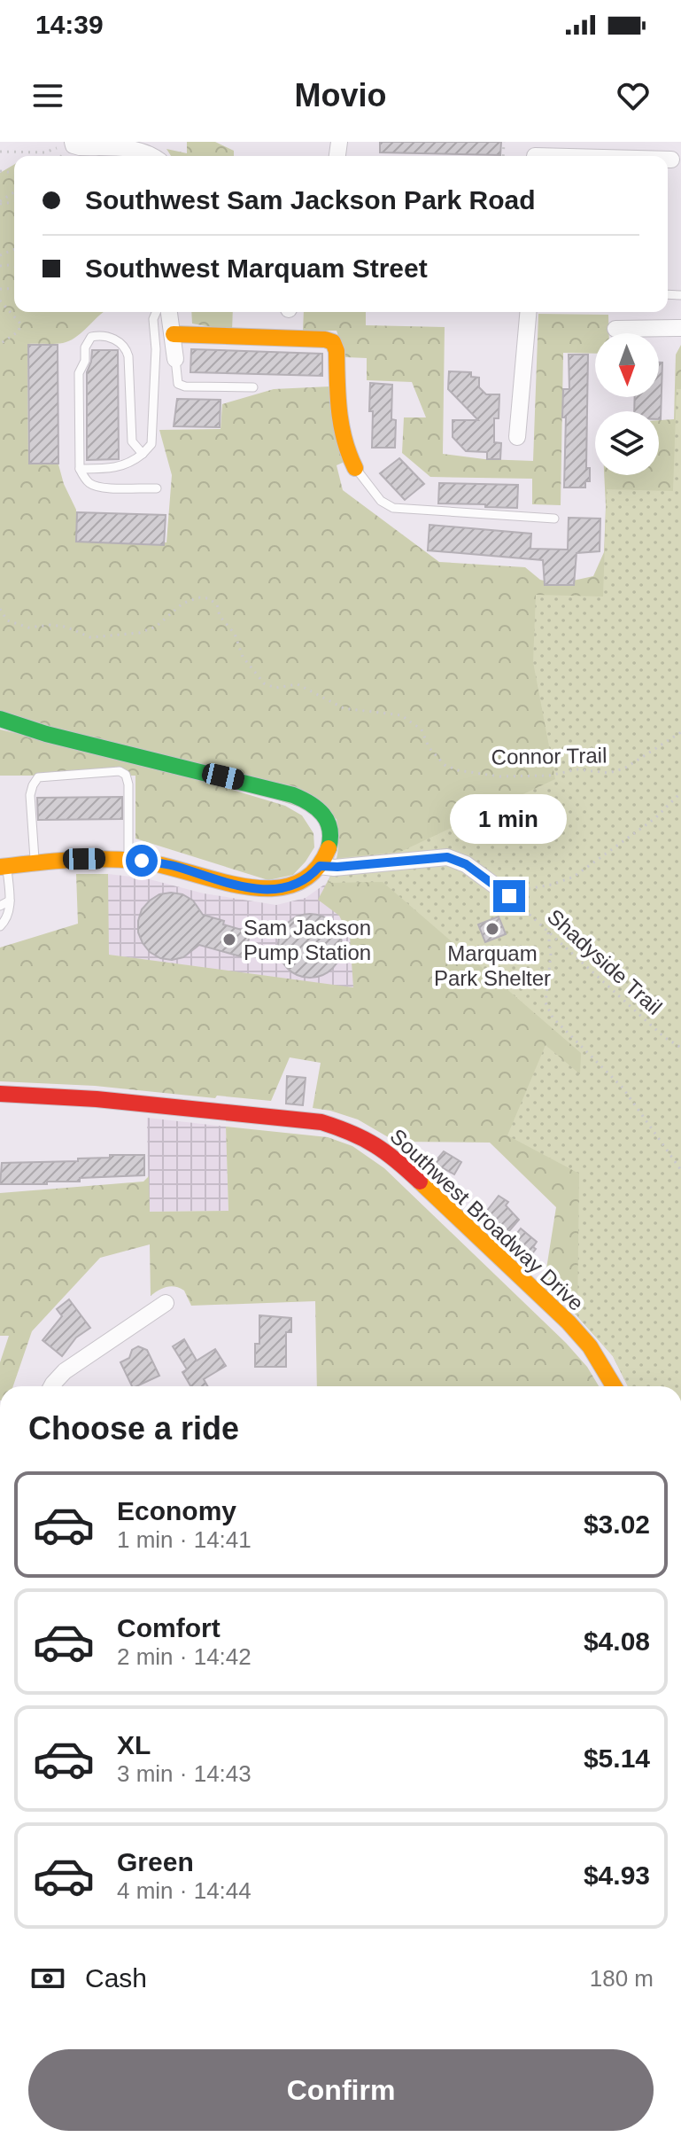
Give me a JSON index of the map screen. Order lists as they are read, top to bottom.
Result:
{
  "streets": {
    "street": ["Southwest Broadway Drive"],
    "path": ["Connor Trail", "Shadyside Trail"]
  },
  "places": ["Marquam Park Shelter", "Sam Jackson Pump Station"],
  "north": "bottom",
  "page": {
    "status": "14:39",
    "header": "Movio",
    "banner": ["Southwest Sam Jackson Park Road", "Southwest Marquam Street"],
    "bubble": "1 min",
    "heading": "Choose a ride",
    "list": [
      {
        "name": "Economy",
        "note": "1 min · 14:41",
        "value": "$3.02"
      },
      {
        "name": "Comfort",
        "note": "2 min · 14:42",
        "value": "$4.08"
      },
      {
        "name": "XL",
        "note": "3 min · 14:43",
        "value": "$5.14"
      },
      {
        "name": "Green",
        "note": "4 min · 14:44",
        "value": "$4.93"
      }
    ],
    "pay": ["Cash", "180 m"],
    "buttons": "Confirm"
  }
}
